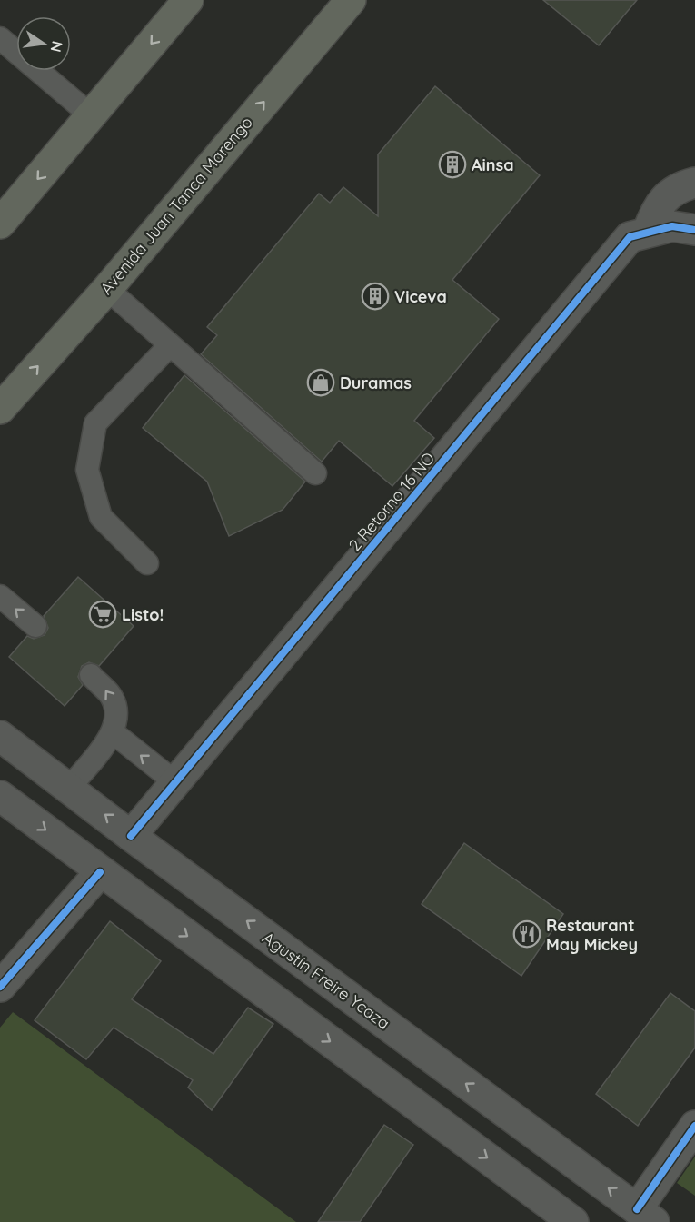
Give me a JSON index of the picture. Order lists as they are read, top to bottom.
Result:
{
  "streets": {
    "main road": ["Avenida Juan Tanca Marengo", "2 Retorno 16 NO", "Agustín Freire Ycaza"]
  },
  "crossings": [
    ["2 Retorno 16 NO", "Agustín Freire Ycaza"]
  ],
  "places": {
    "building": ["Ainsa", "Viceva"],
    "shop": ["Duramas"],
    "supermarket": ["Listo!"],
    "restaurant": ["Restaurant May Mickey"]
  },
  "north": "right"
}
